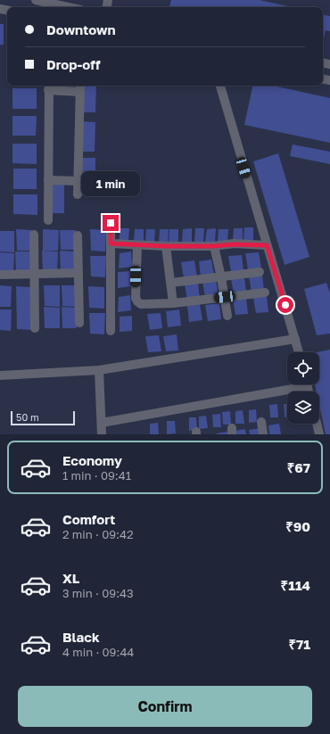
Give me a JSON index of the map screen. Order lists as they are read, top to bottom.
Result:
{
  "scale_bar": "50 m",
  "page": {
    "banner": ["Downtown", "Drop-off"],
    "bubble": "1 min",
    "scale": "50 m",
    "list": [
      {
        "name": "Economy",
        "note": "1 min · 09:41",
        "value": "₹67"
      },
      {
        "name": "Comfort",
        "note": "2 min · 09:42",
        "value": "₹90"
      },
      {
        "name": "XL",
        "note": "3 min · 09:43",
        "value": "₹114"
      },
      {
        "name": "Black",
        "note": "4 min · 09:44",
        "value": "₹71"
      }
    ],
    "buttons": "Confirm"
  }
}
